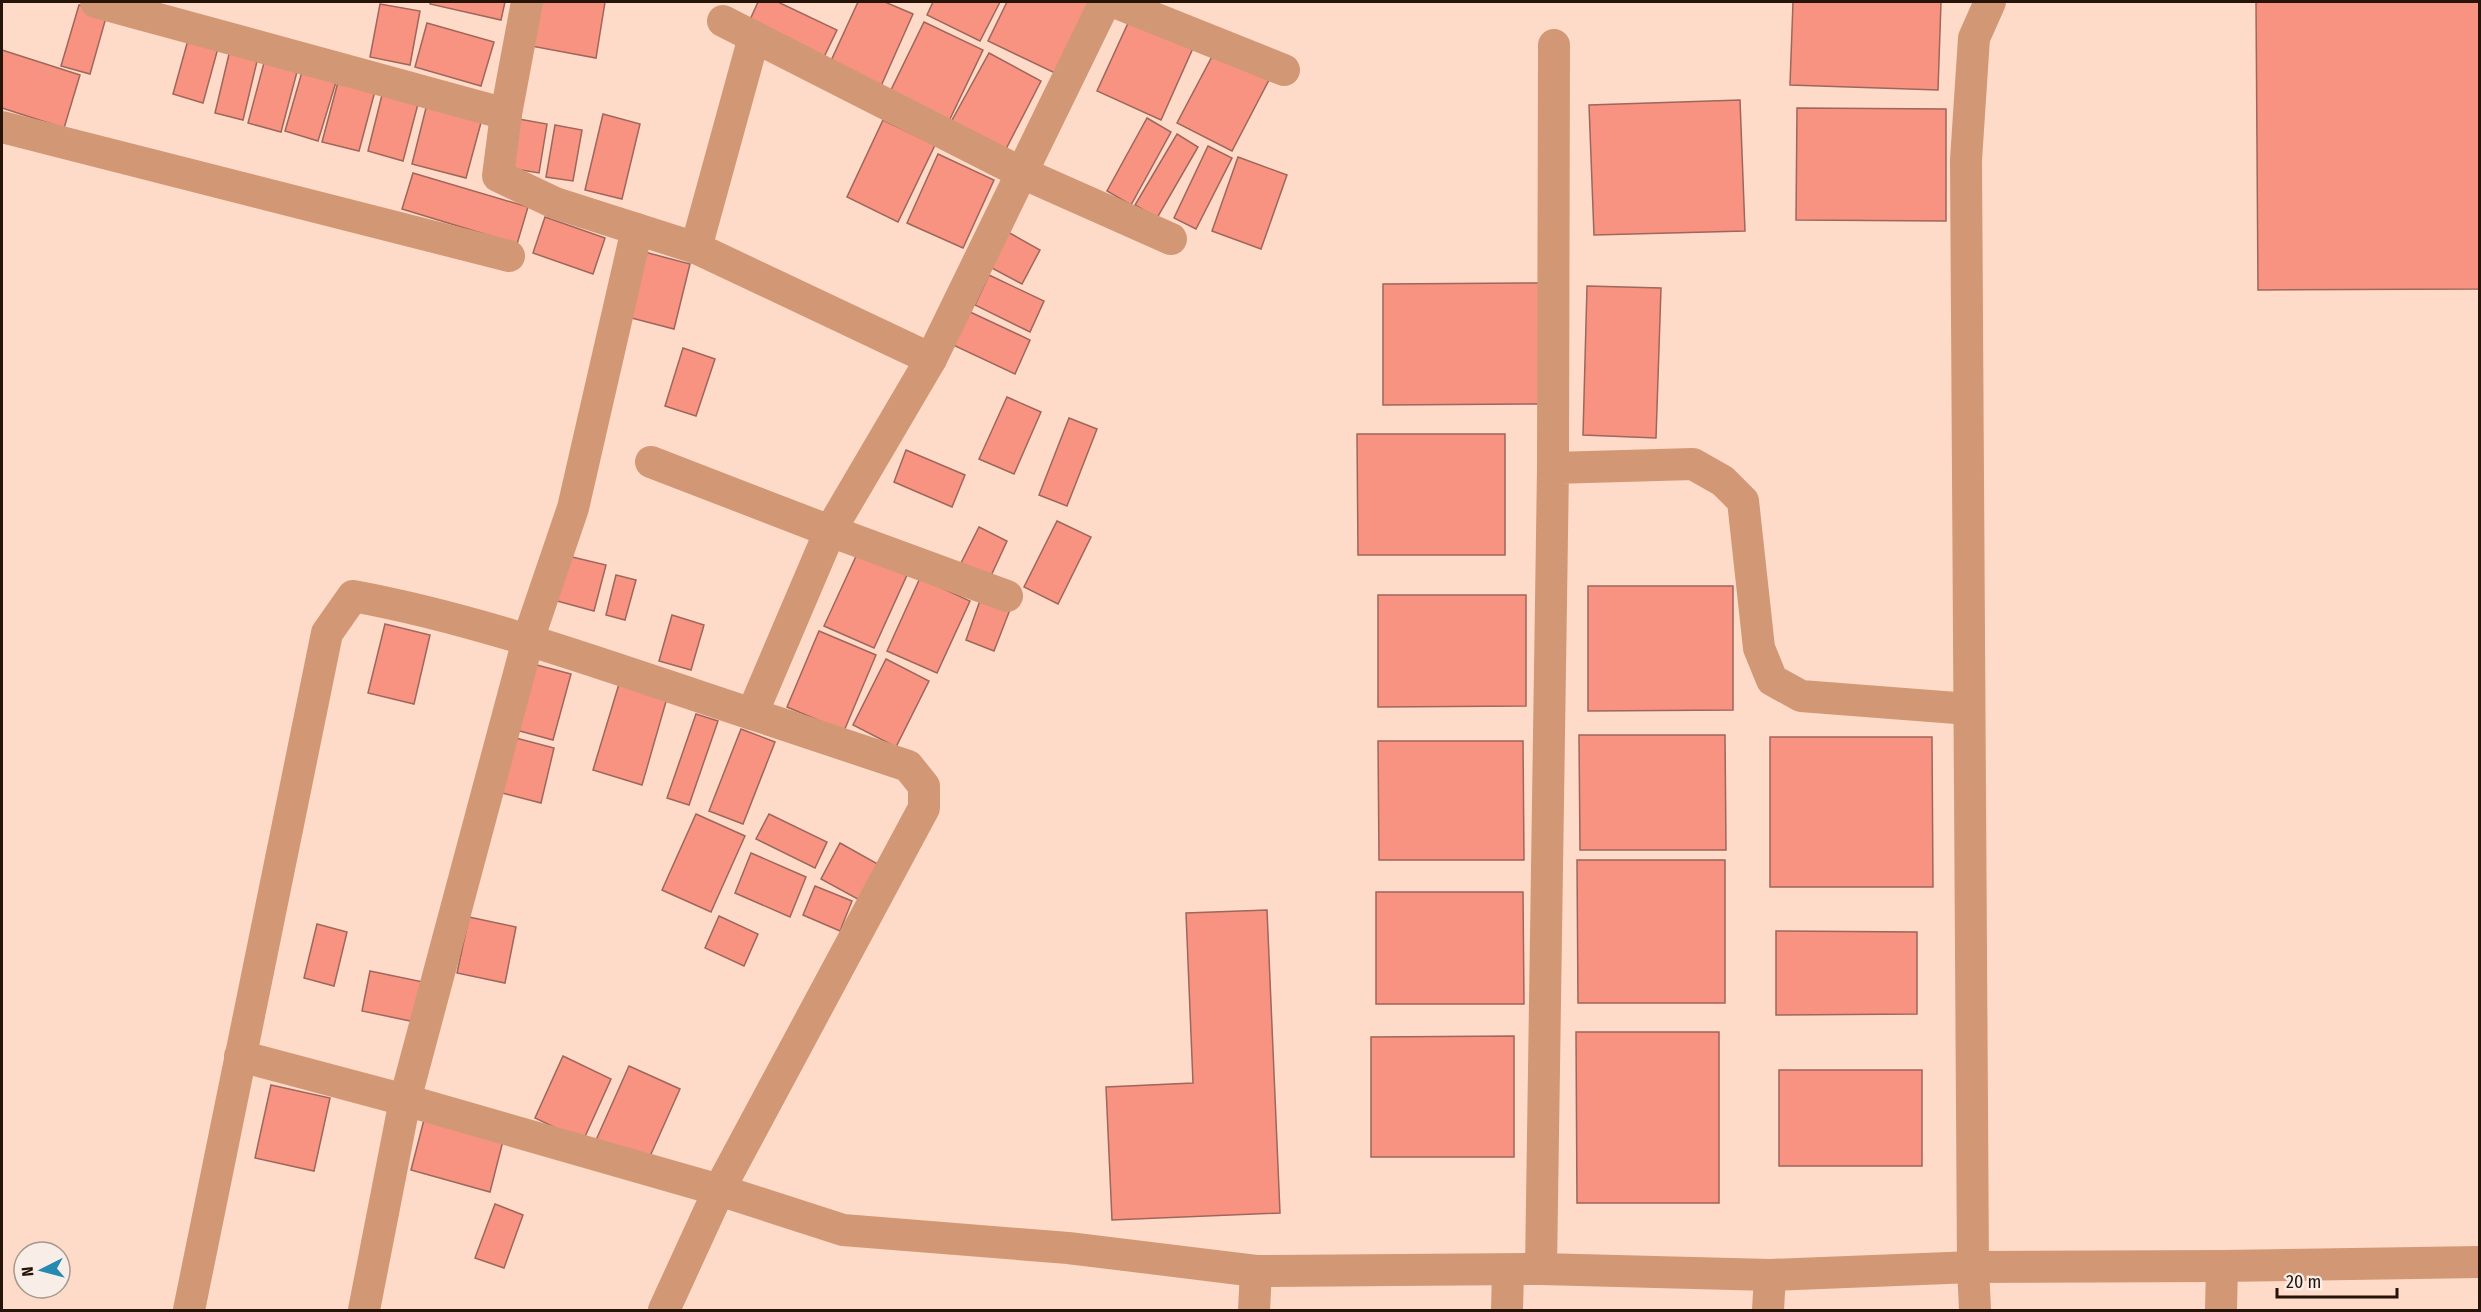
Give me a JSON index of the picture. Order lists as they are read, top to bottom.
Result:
{
  "scale_bar": "20 m",
  "north": "left"
}
